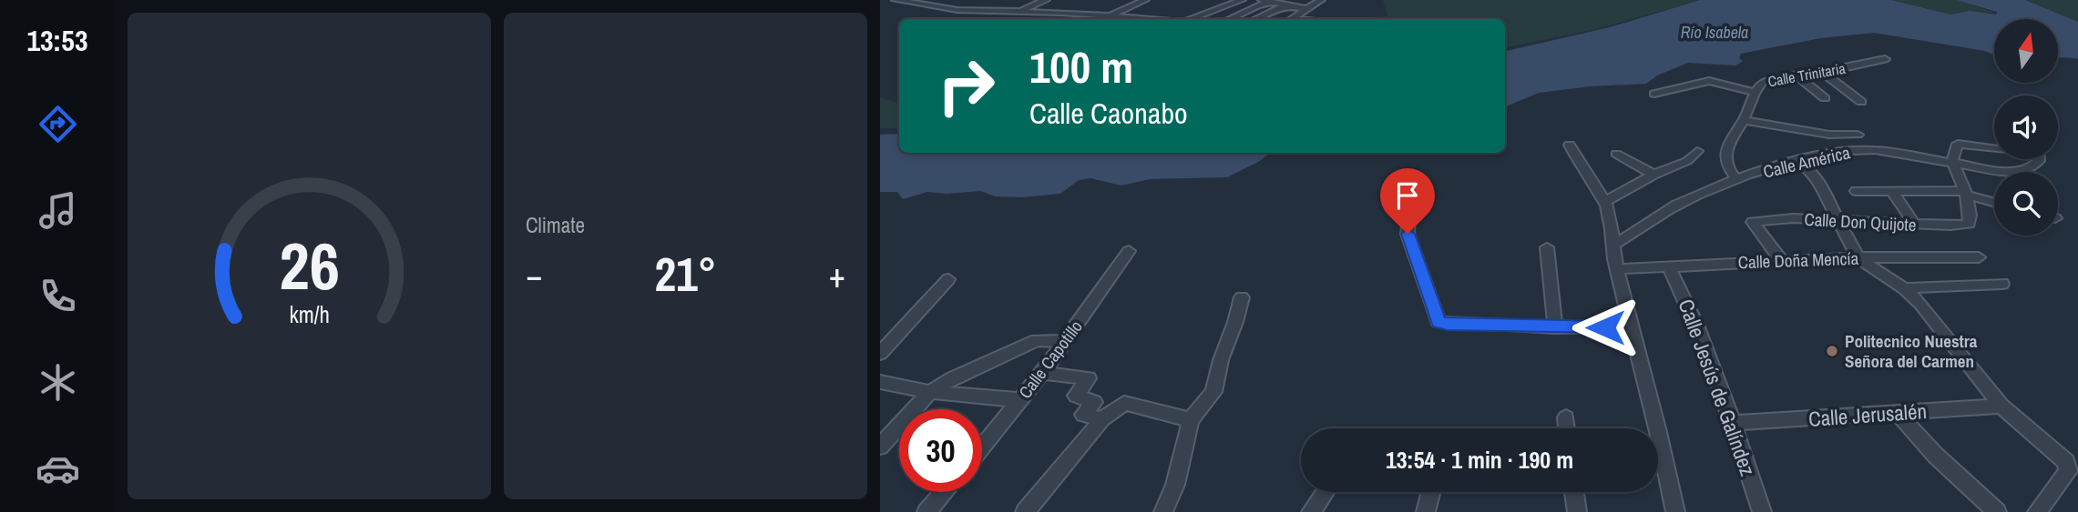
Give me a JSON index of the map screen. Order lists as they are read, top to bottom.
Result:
{
  "streets": {
    "street": [
      "Calle Trinitaria",
      "Calle América",
      "Calle Don Quijote",
      "Calle Doña Mencía",
      "Calle Capotillo",
      "Calle Jesús de Galíndez",
      "Calle Jerusalén"
    ]
  },
  "crossings": [
    ["Calle Trinitaria", "Calle América"],
    ["Calle Don Quijote", "Calle Doña Mencía"],
    ["Calle Doña Mencía", "Calle Jesús de Galíndez"],
    ["Calle Jesús de Galíndez", "Calle Jerusalén"]
  ],
  "water": ["Río Isabela"],
  "places": ["Politecnico Nuestra Señora del Carmen"],
  "north": "top",
  "page": {
    "tabs": "13:53",
    "tile": "Climate",
    "turn": ["100 m", "Calle Caonabo"],
    "heat": ["−", "21°", "+"],
    "limit": "30",
    "trip": "13:54 · 1 min · 190 m",
    "gauge": ["26", "km/h"]
  }
}
